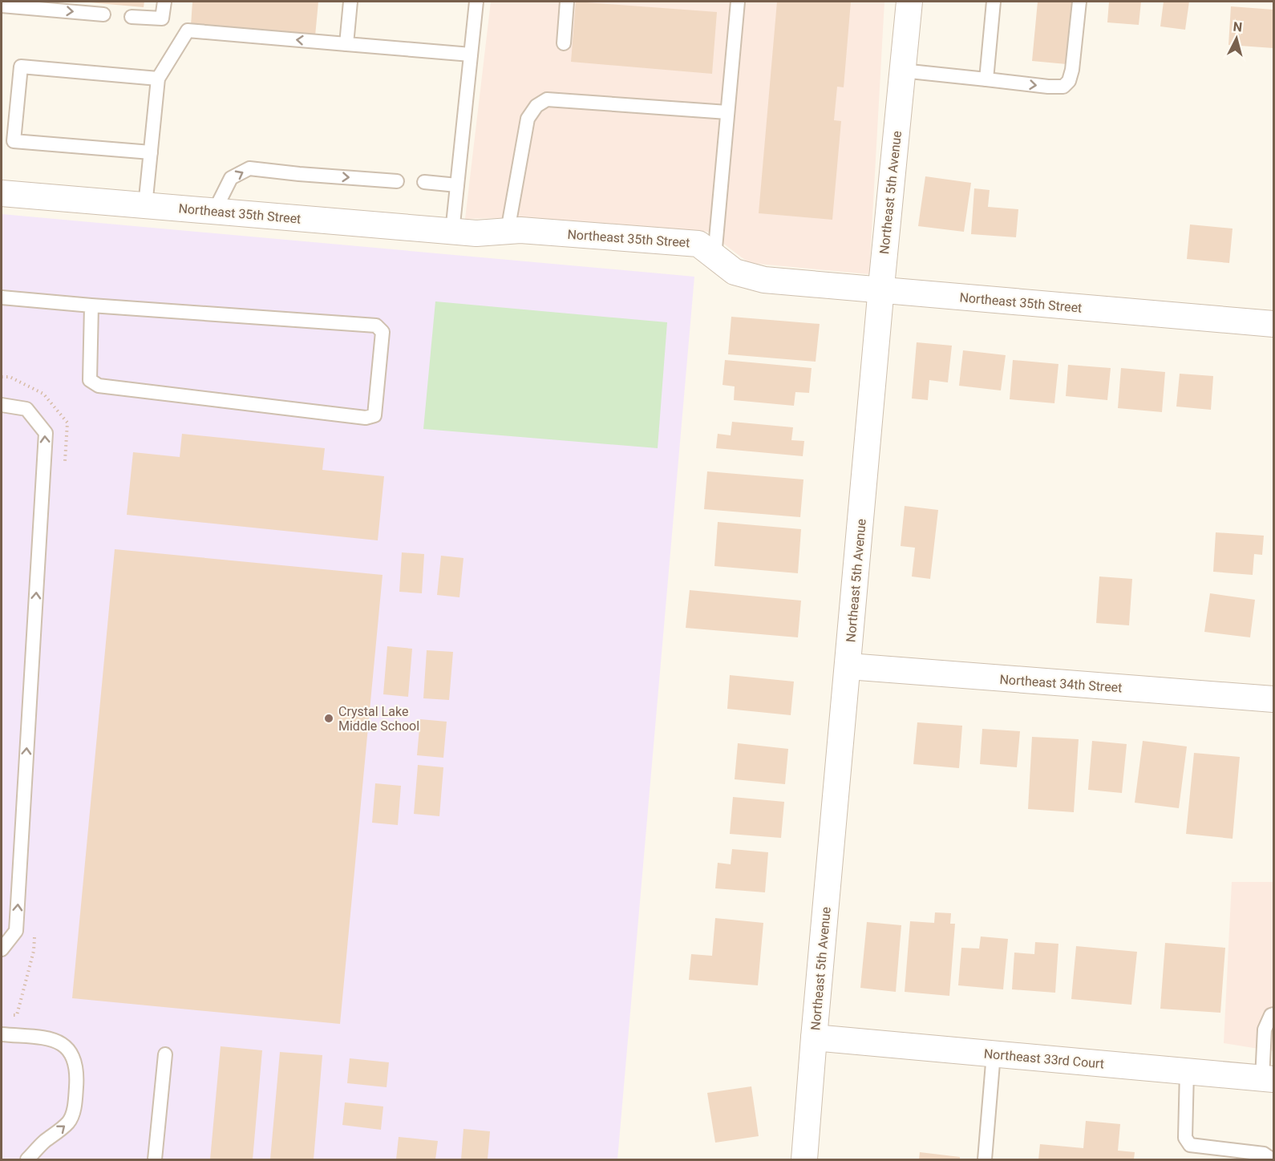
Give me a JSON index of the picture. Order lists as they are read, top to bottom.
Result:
{
  "streets": {
    "street": [
      "Northeast 5th Avenue",
      "Northeast 35th Street",
      "Northeast 34th Street",
      "Northeast 33rd Court"
    ]
  },
  "crossings": [
    ["Northeast 5th Avenue", "Northeast 35th Street"],
    ["Northeast 5th Avenue", "Northeast 34th Street"],
    ["Northeast 5th Avenue", "Northeast 33rd Court"]
  ],
  "places": ["Crystal Lake Middle School"],
  "north": "top"
}
